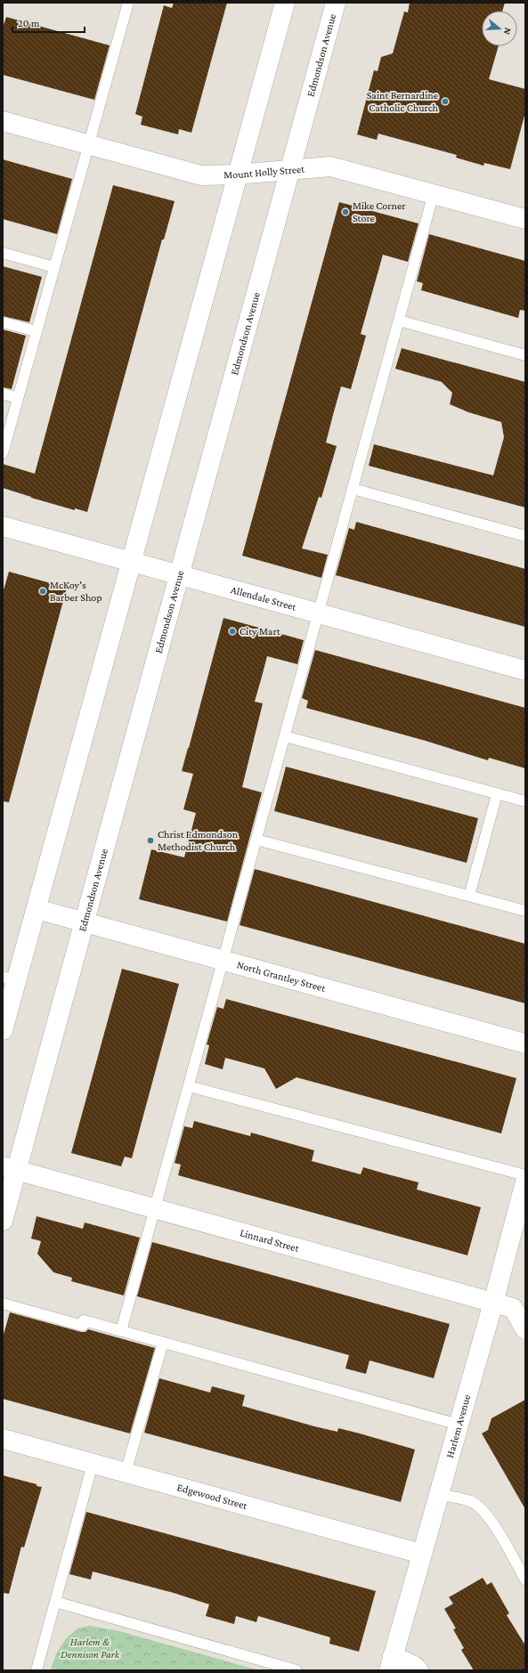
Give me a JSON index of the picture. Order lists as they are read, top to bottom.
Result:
{
  "streets": {
    "street": [
      "Edmondson Avenue",
      "Mount Holly Street",
      "Allendale Street",
      "North Grantley Street",
      "Linnard Street",
      "Harlem Avenue",
      "Edgewood Street"
    ]
  },
  "crossings": [
    ["Edmondson Avenue", "Mount Holly Street"],
    ["Edmondson Avenue", "Allendale Street"],
    ["Edmondson Avenue", "North Grantley Street"],
    ["Edmondson Avenue", "Linnard Street"],
    ["Linnard Street", "Harlem Avenue"],
    ["Harlem Avenue", "Edgewood Street"]
  ],
  "parks": ["Harlem & Dennison Park"],
  "places": [
    "Saint Bernardine Catholic Church",
    "Mike Corner Store",
    "McKoy's Barber Shop",
    "City Mart",
    "Christ Edmondson Methodist Church"
  ],
  "scale_bar": "20 m",
  "north": "right"
}
